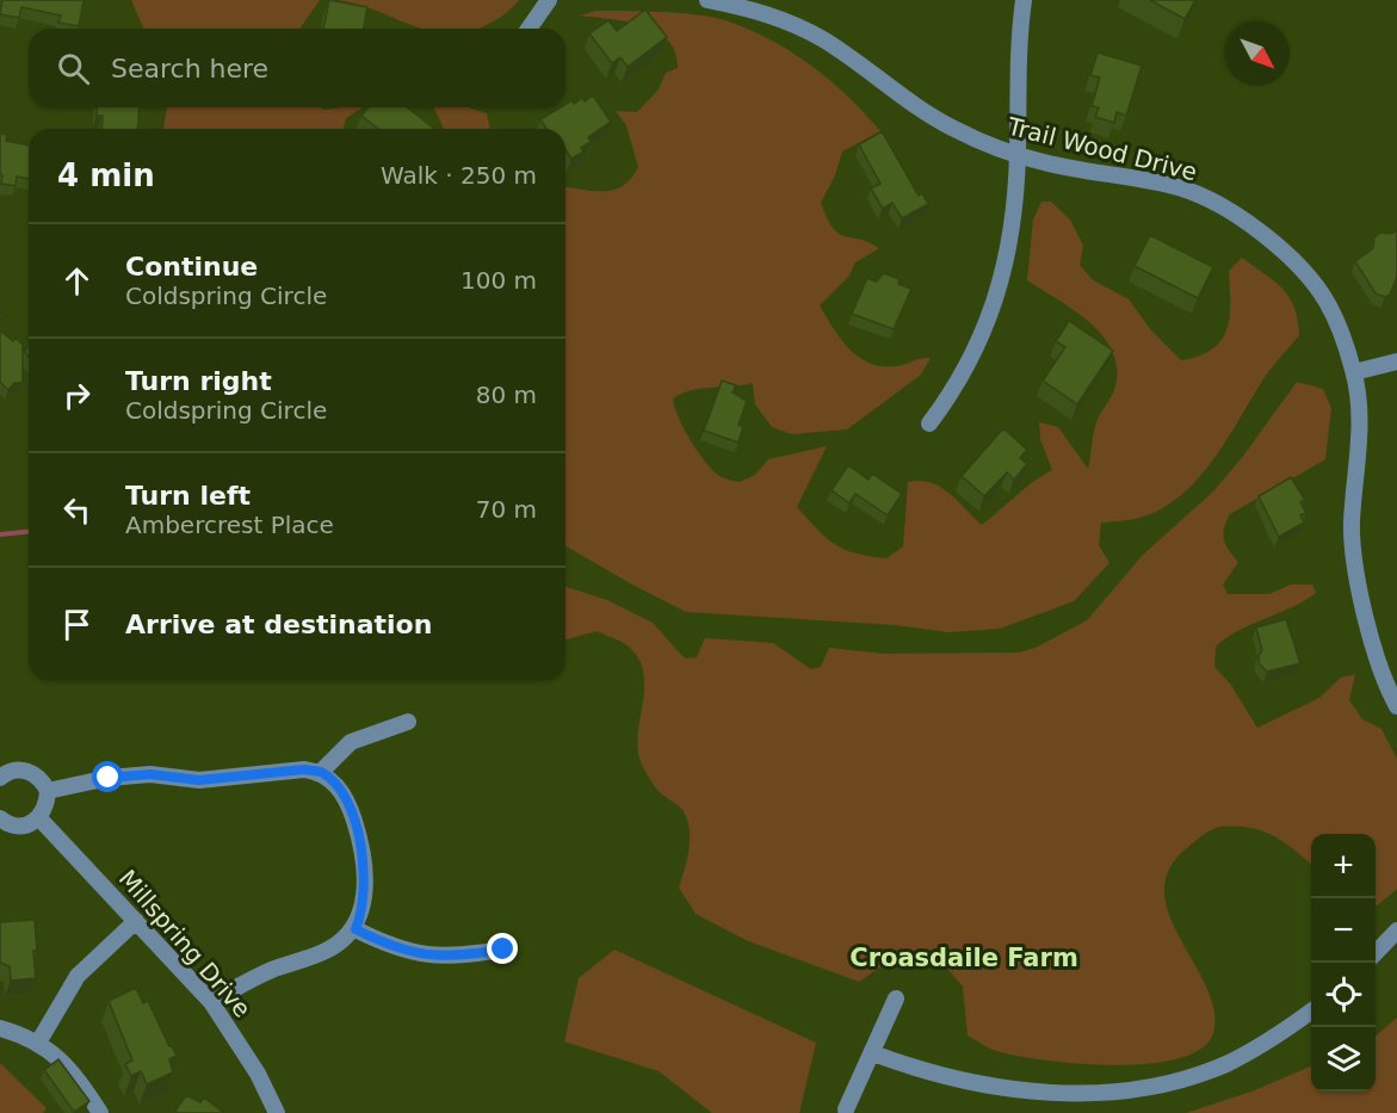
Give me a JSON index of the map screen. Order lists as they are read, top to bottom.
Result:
{
  "streets": {
    "street": ["Trail Wood Drive", "Millspring Drive"]
  },
  "districts": ["Croasdaile Farm"],
  "north": "bottom right",
  "page": {
    "search": "Search here",
    "heading": ["4 min", "Walk · 250 m"],
    "list": [
      ["Continue", "Coldspring Circle", "100 m"],
      ["Turn right", "Coldspring Circle", "80 m"],
      ["Turn left", "Ambercrest Place", "70 m"],
      "Arrive at destination"
    ],
    "map_buttons": ["+", "−"]
  }
}
